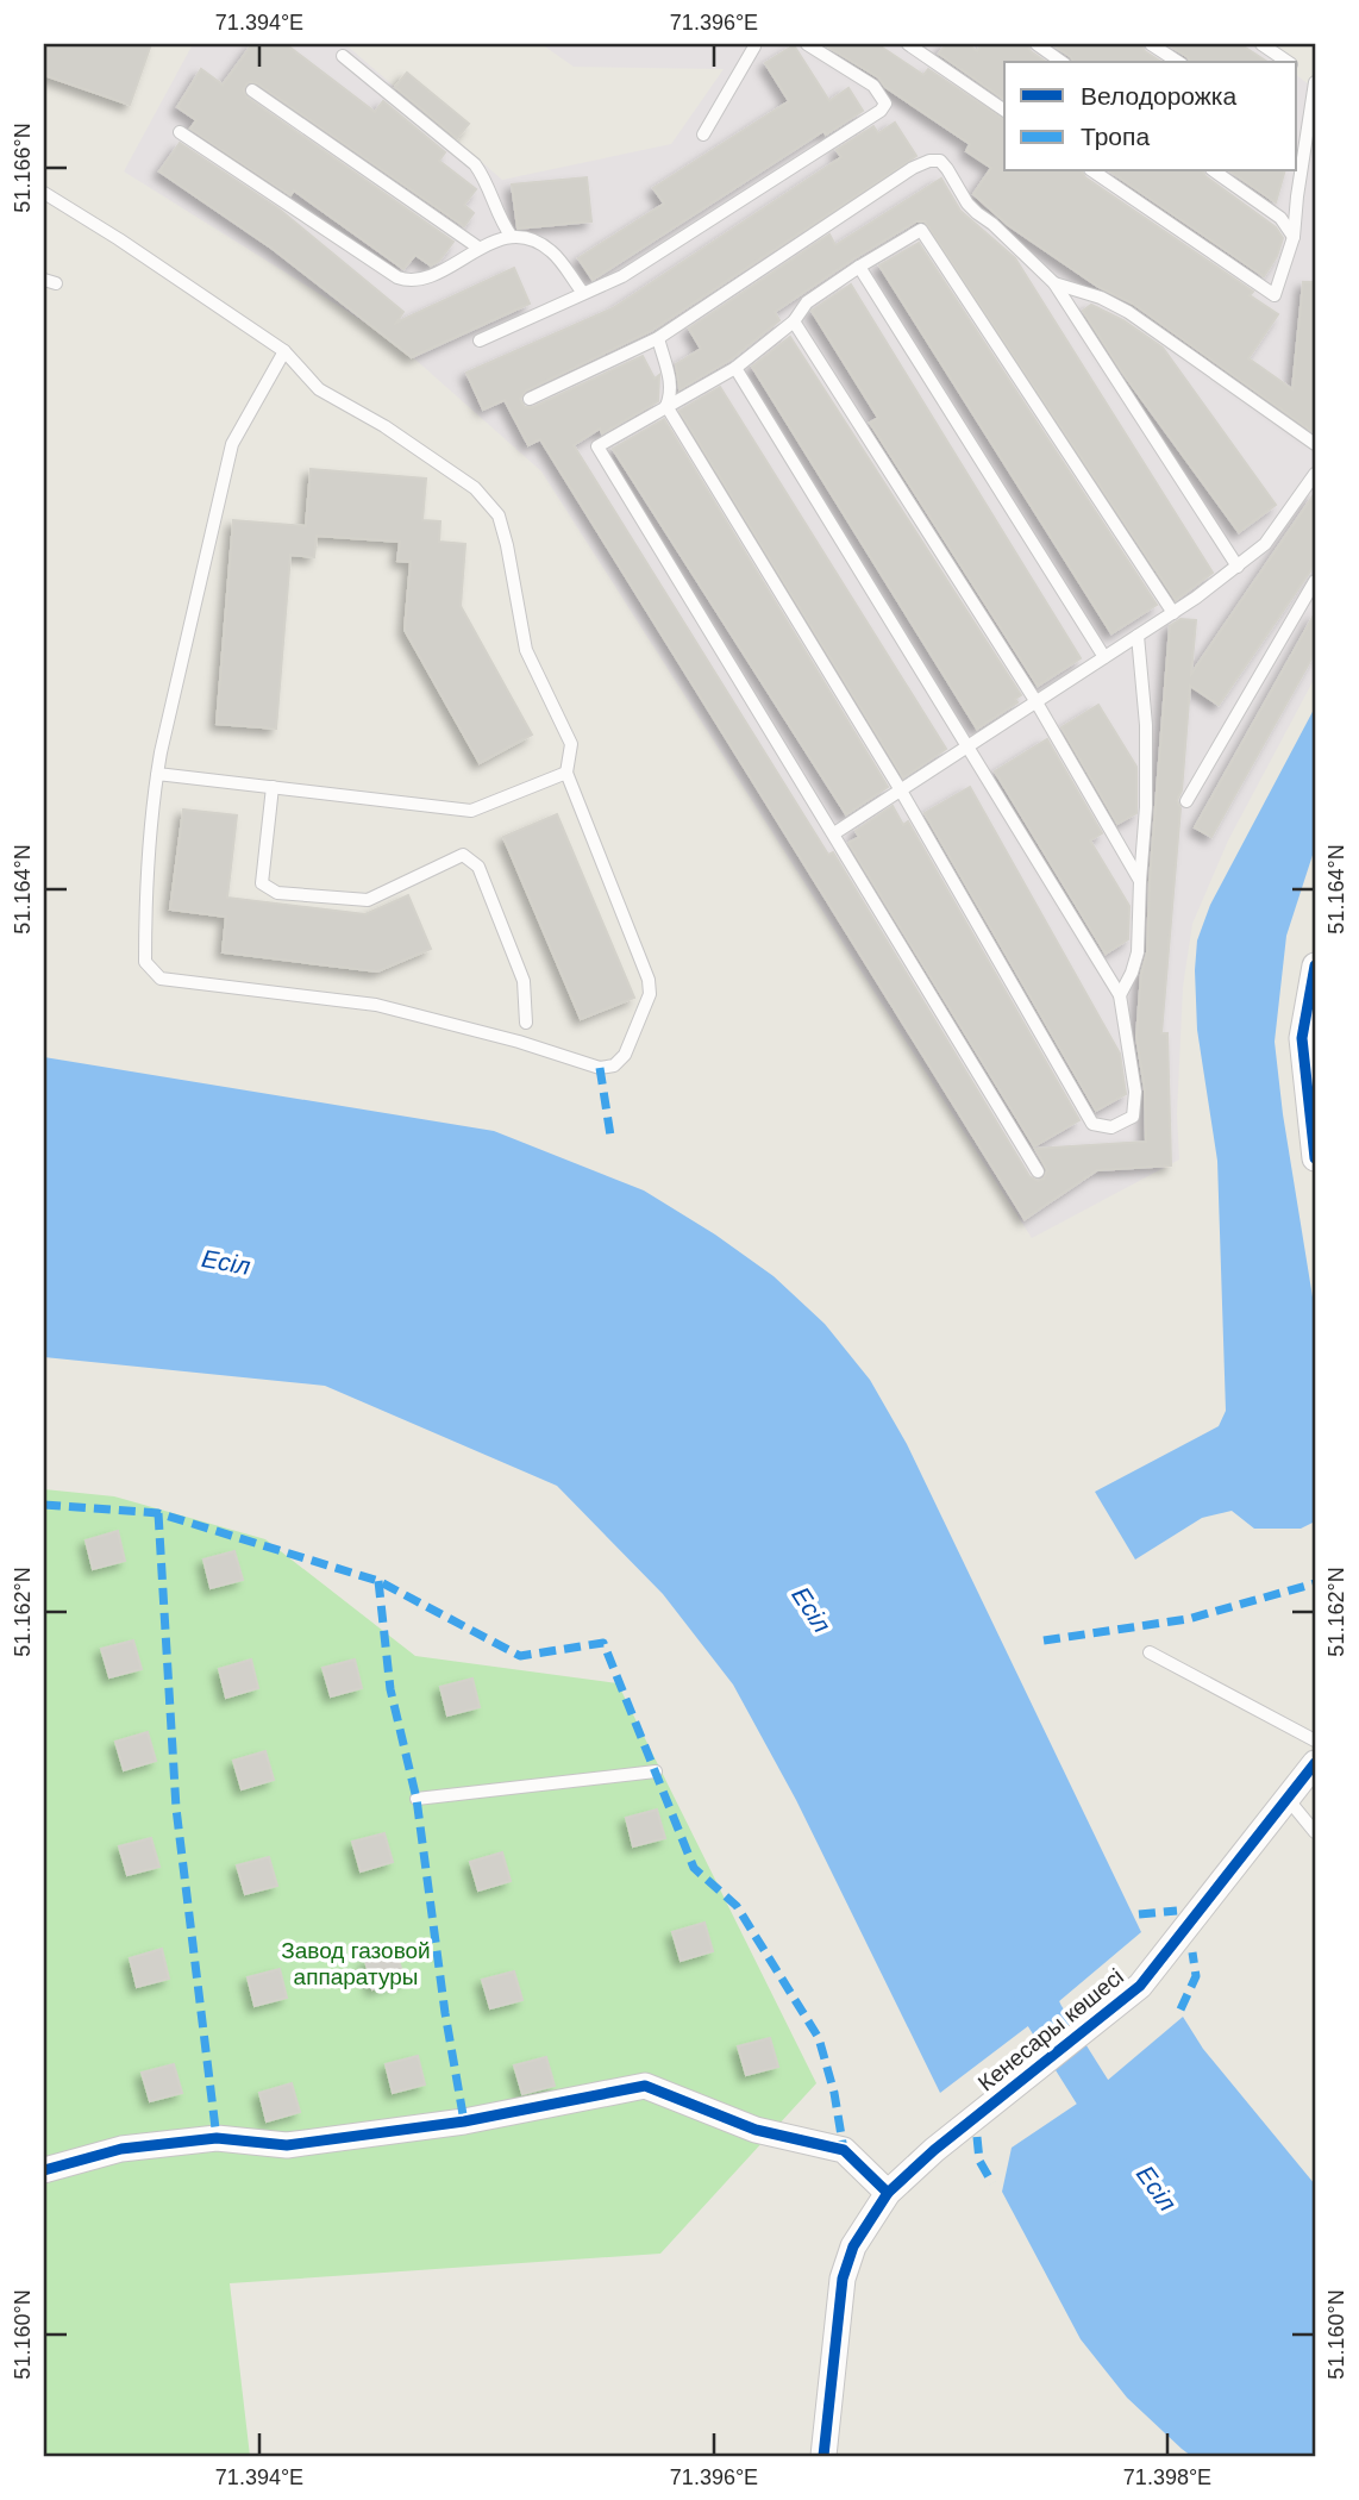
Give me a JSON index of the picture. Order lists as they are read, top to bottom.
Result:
{
  "streets": {
    "street": ["Кенесары көшесі"]
  },
  "water": ["Есіл"],
  "parks": ["Завод газовой аппаратуры"],
  "legend": ["Велодорожка", "Тропа"],
  "coordinates": [
    "71.394°E",
    "71.396°E",
    "51.166°N",
    "51.164°N",
    "51.162°N",
    "51.160°N",
    "71.398°E"
  ]
}
